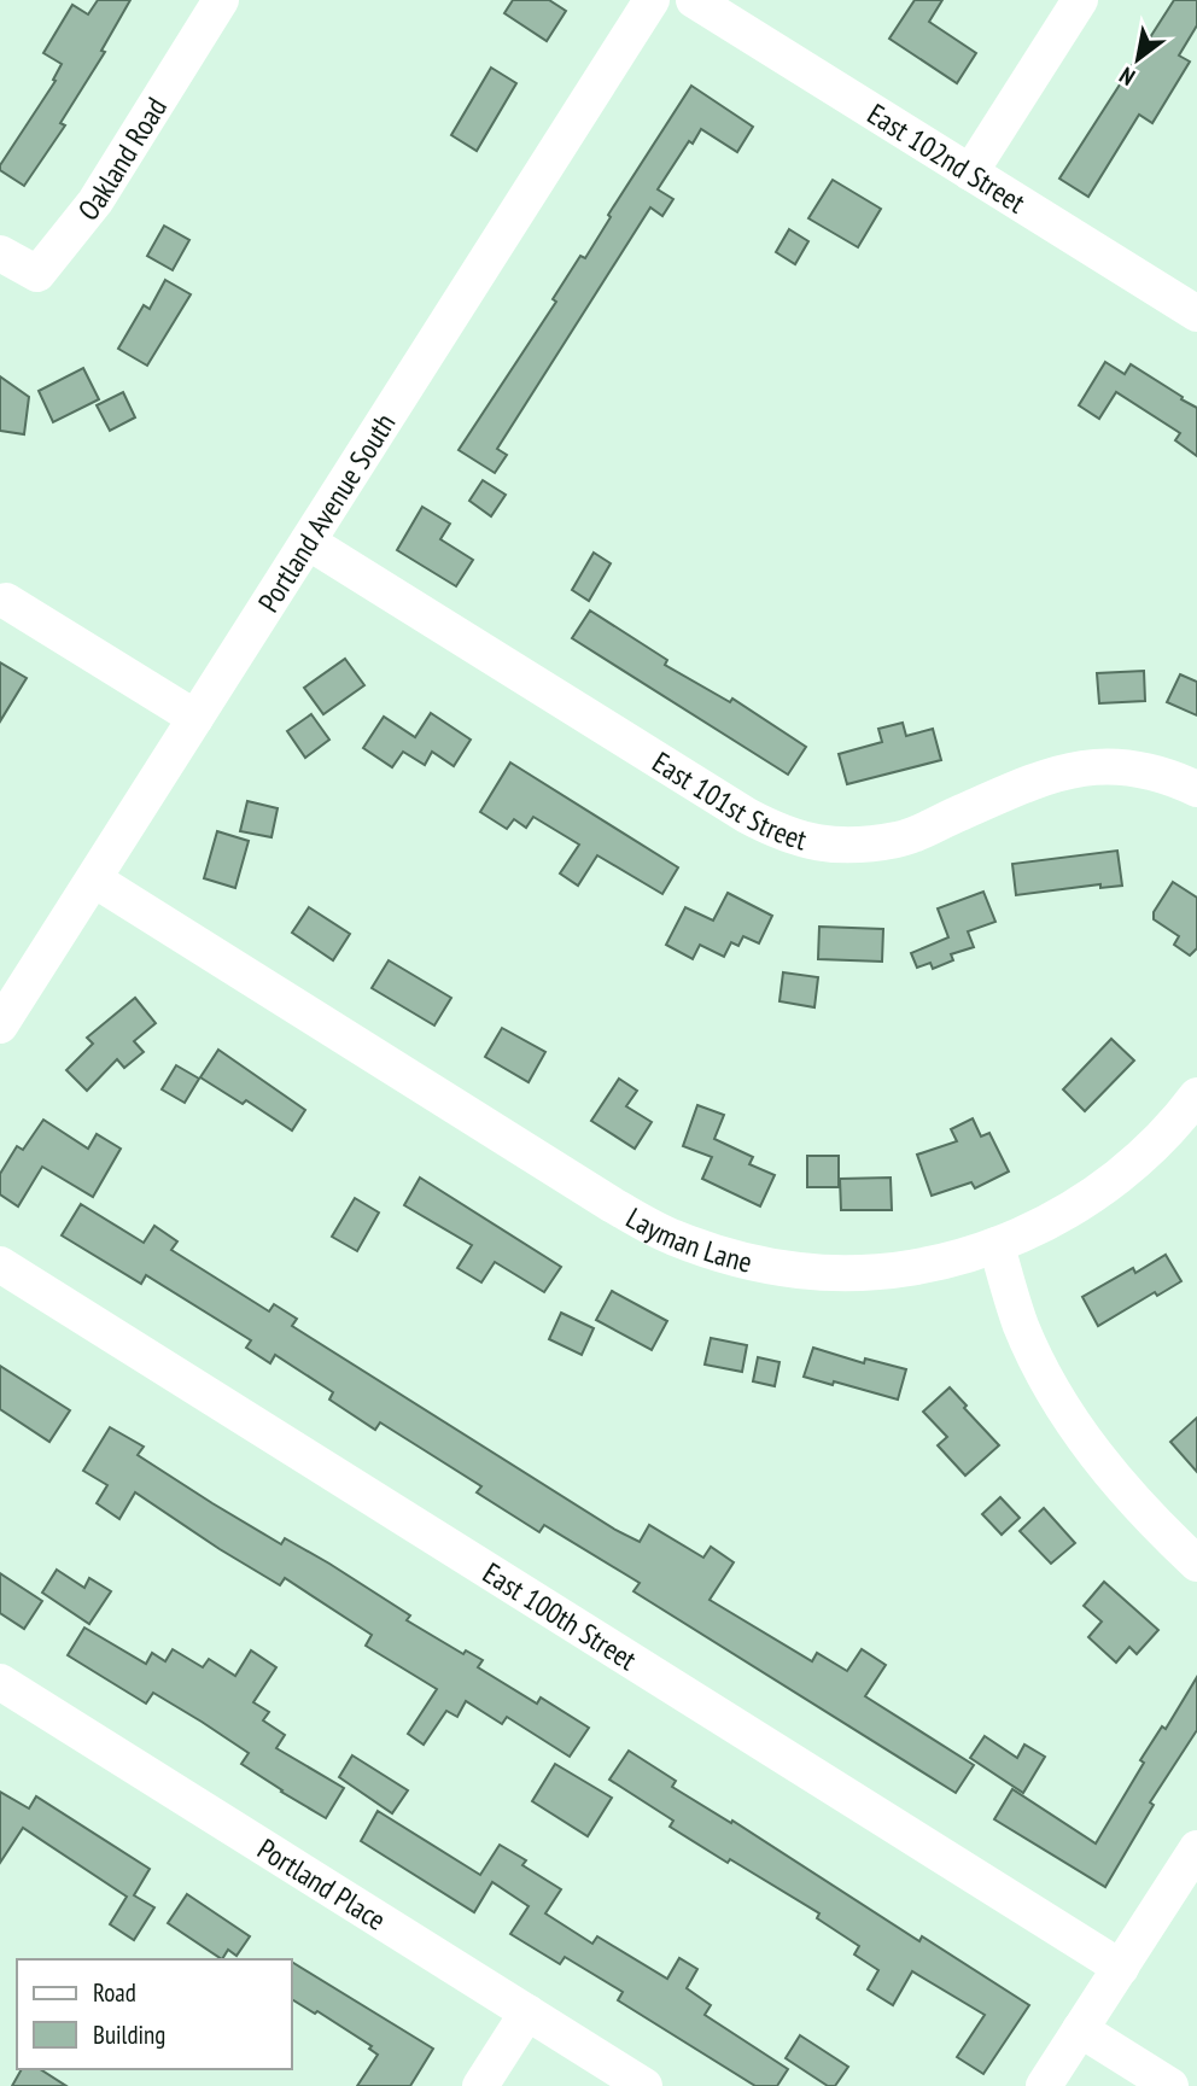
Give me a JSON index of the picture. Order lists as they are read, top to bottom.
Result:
{
  "streets": {
    "street": [
      "Oakland Road",
      "East 102nd Street",
      "Portland Avenue South",
      "East 101st Street",
      "Layman Lane",
      "East 100th Street",
      "Portland Place"
    ]
  },
  "crossings": [
    ["Portland Avenue South", "East 101st Street"],
    ["Portland Avenue South", "Layman Lane"]
  ],
  "legend": ["Road", "Building"],
  "north": "bottom left"
}
